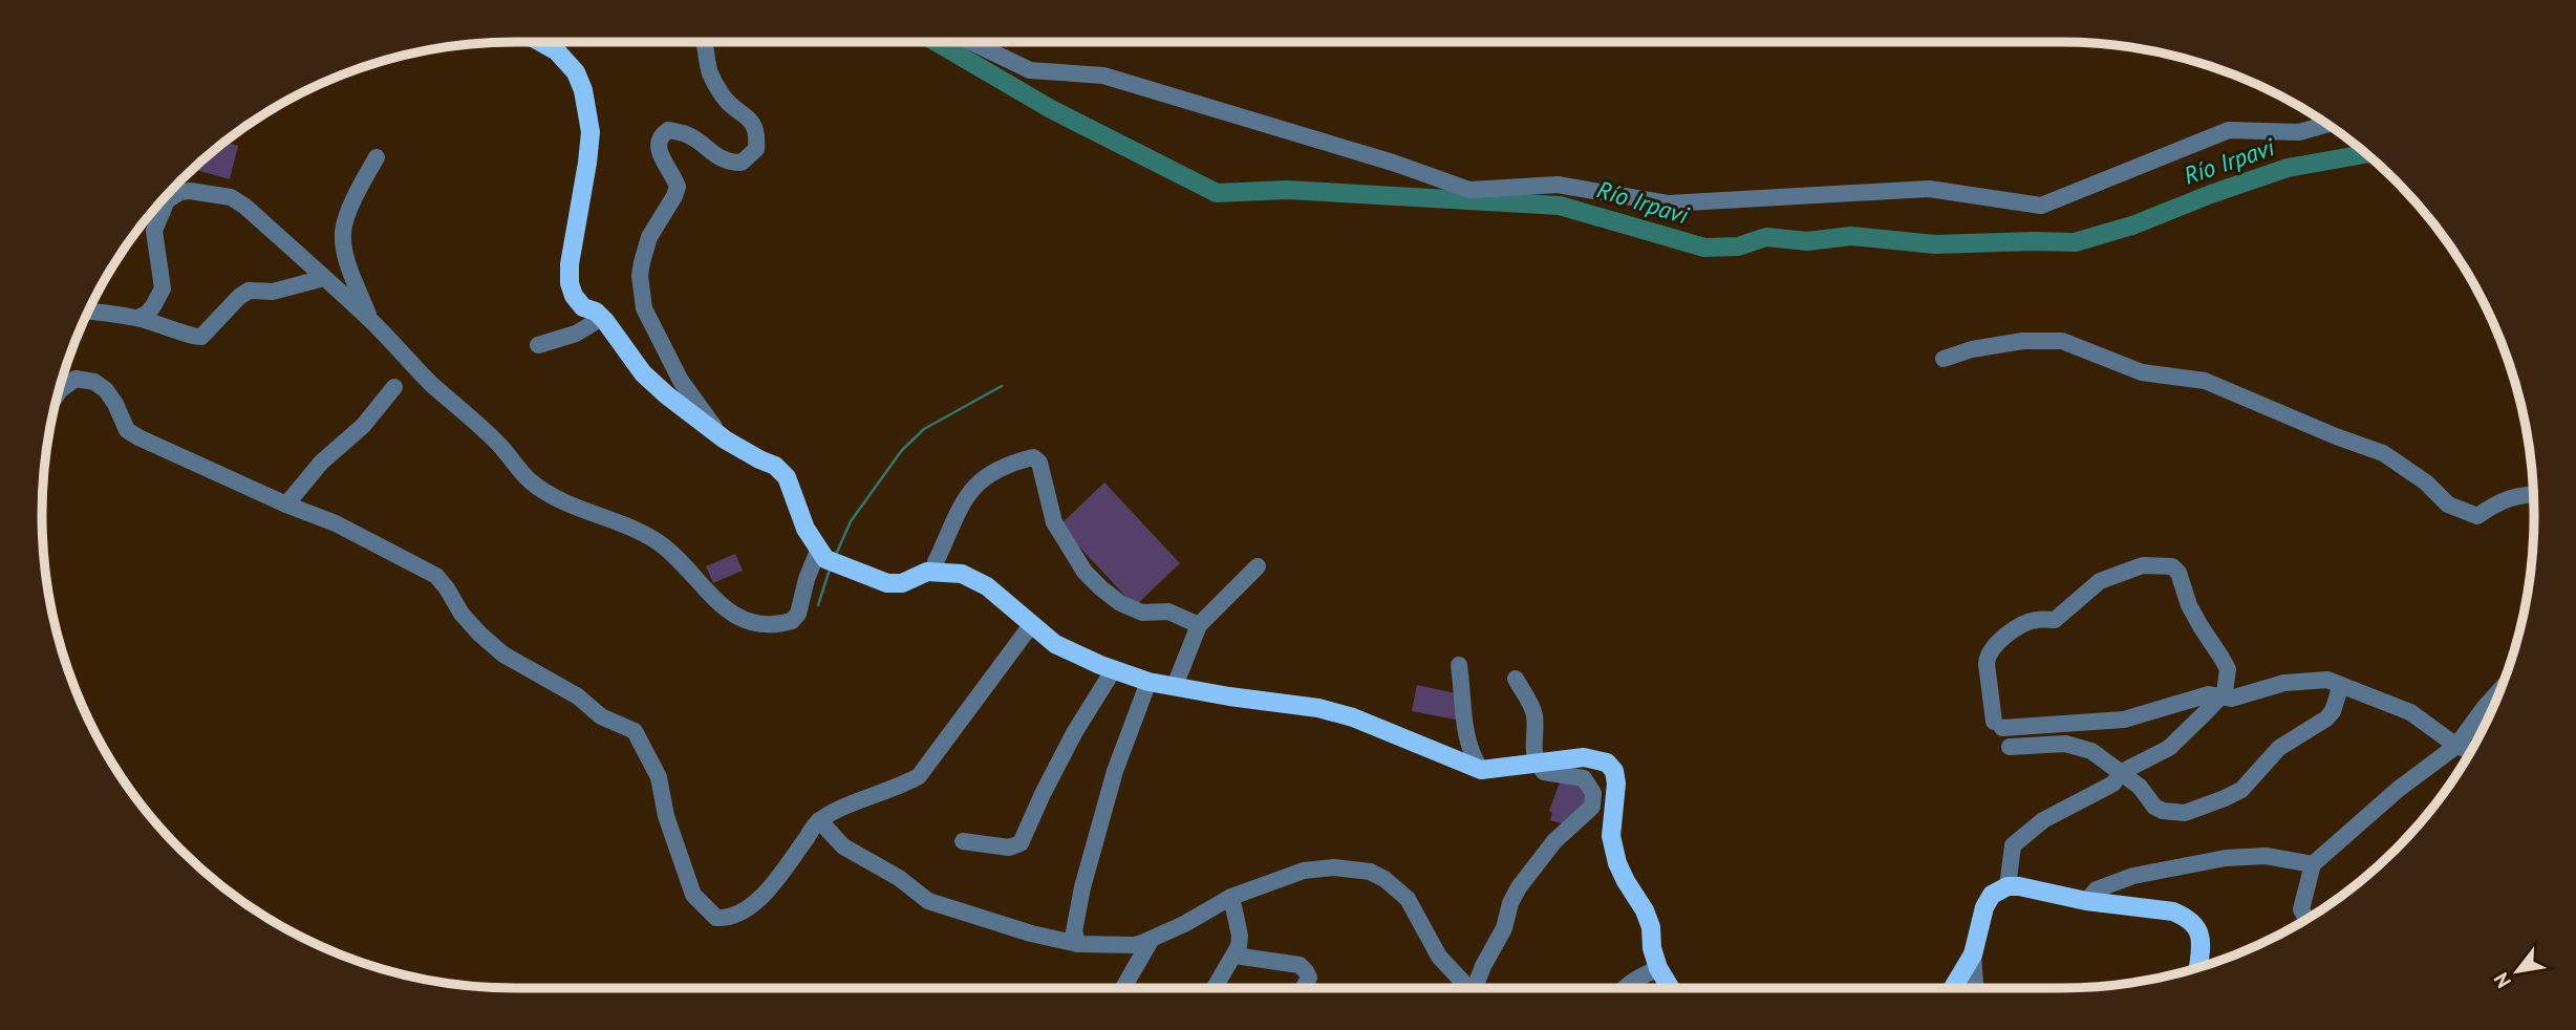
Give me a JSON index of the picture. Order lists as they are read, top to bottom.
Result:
{
  "water": ["Río Irpavi"],
  "north": "bottom left"
}
